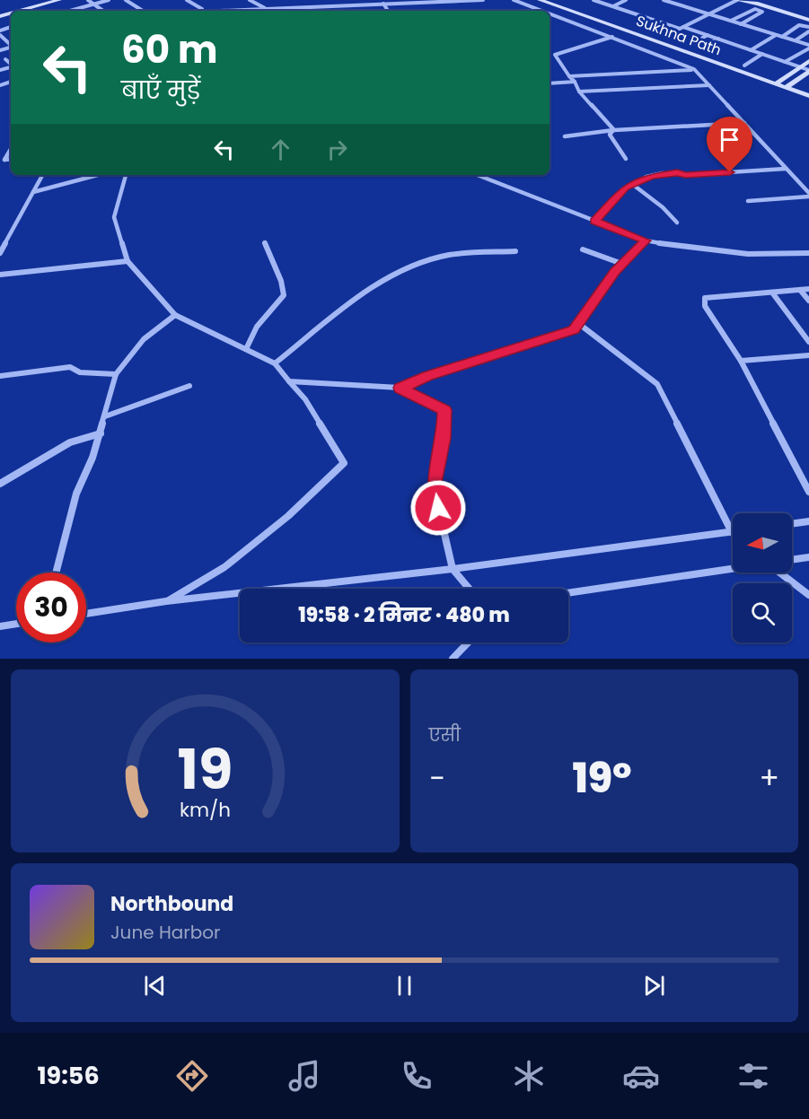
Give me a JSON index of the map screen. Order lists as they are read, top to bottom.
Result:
{
  "streets": {
    "main road": ["Sukhna Path"]
  },
  "north": "left",
  "page": {
    "turn": ["60 m", "बाएँ मुड़ें"],
    "limit": "30",
    "trip": "19:58 · 2 मिनट · 480 m",
    "tile": "एसी",
    "heat": ["−", "19°", "+"],
    "song": ["Northbound", "June Harbor"],
    "tabs": "19:56",
    "gauge": ["19", "km/h"]
  }
}
